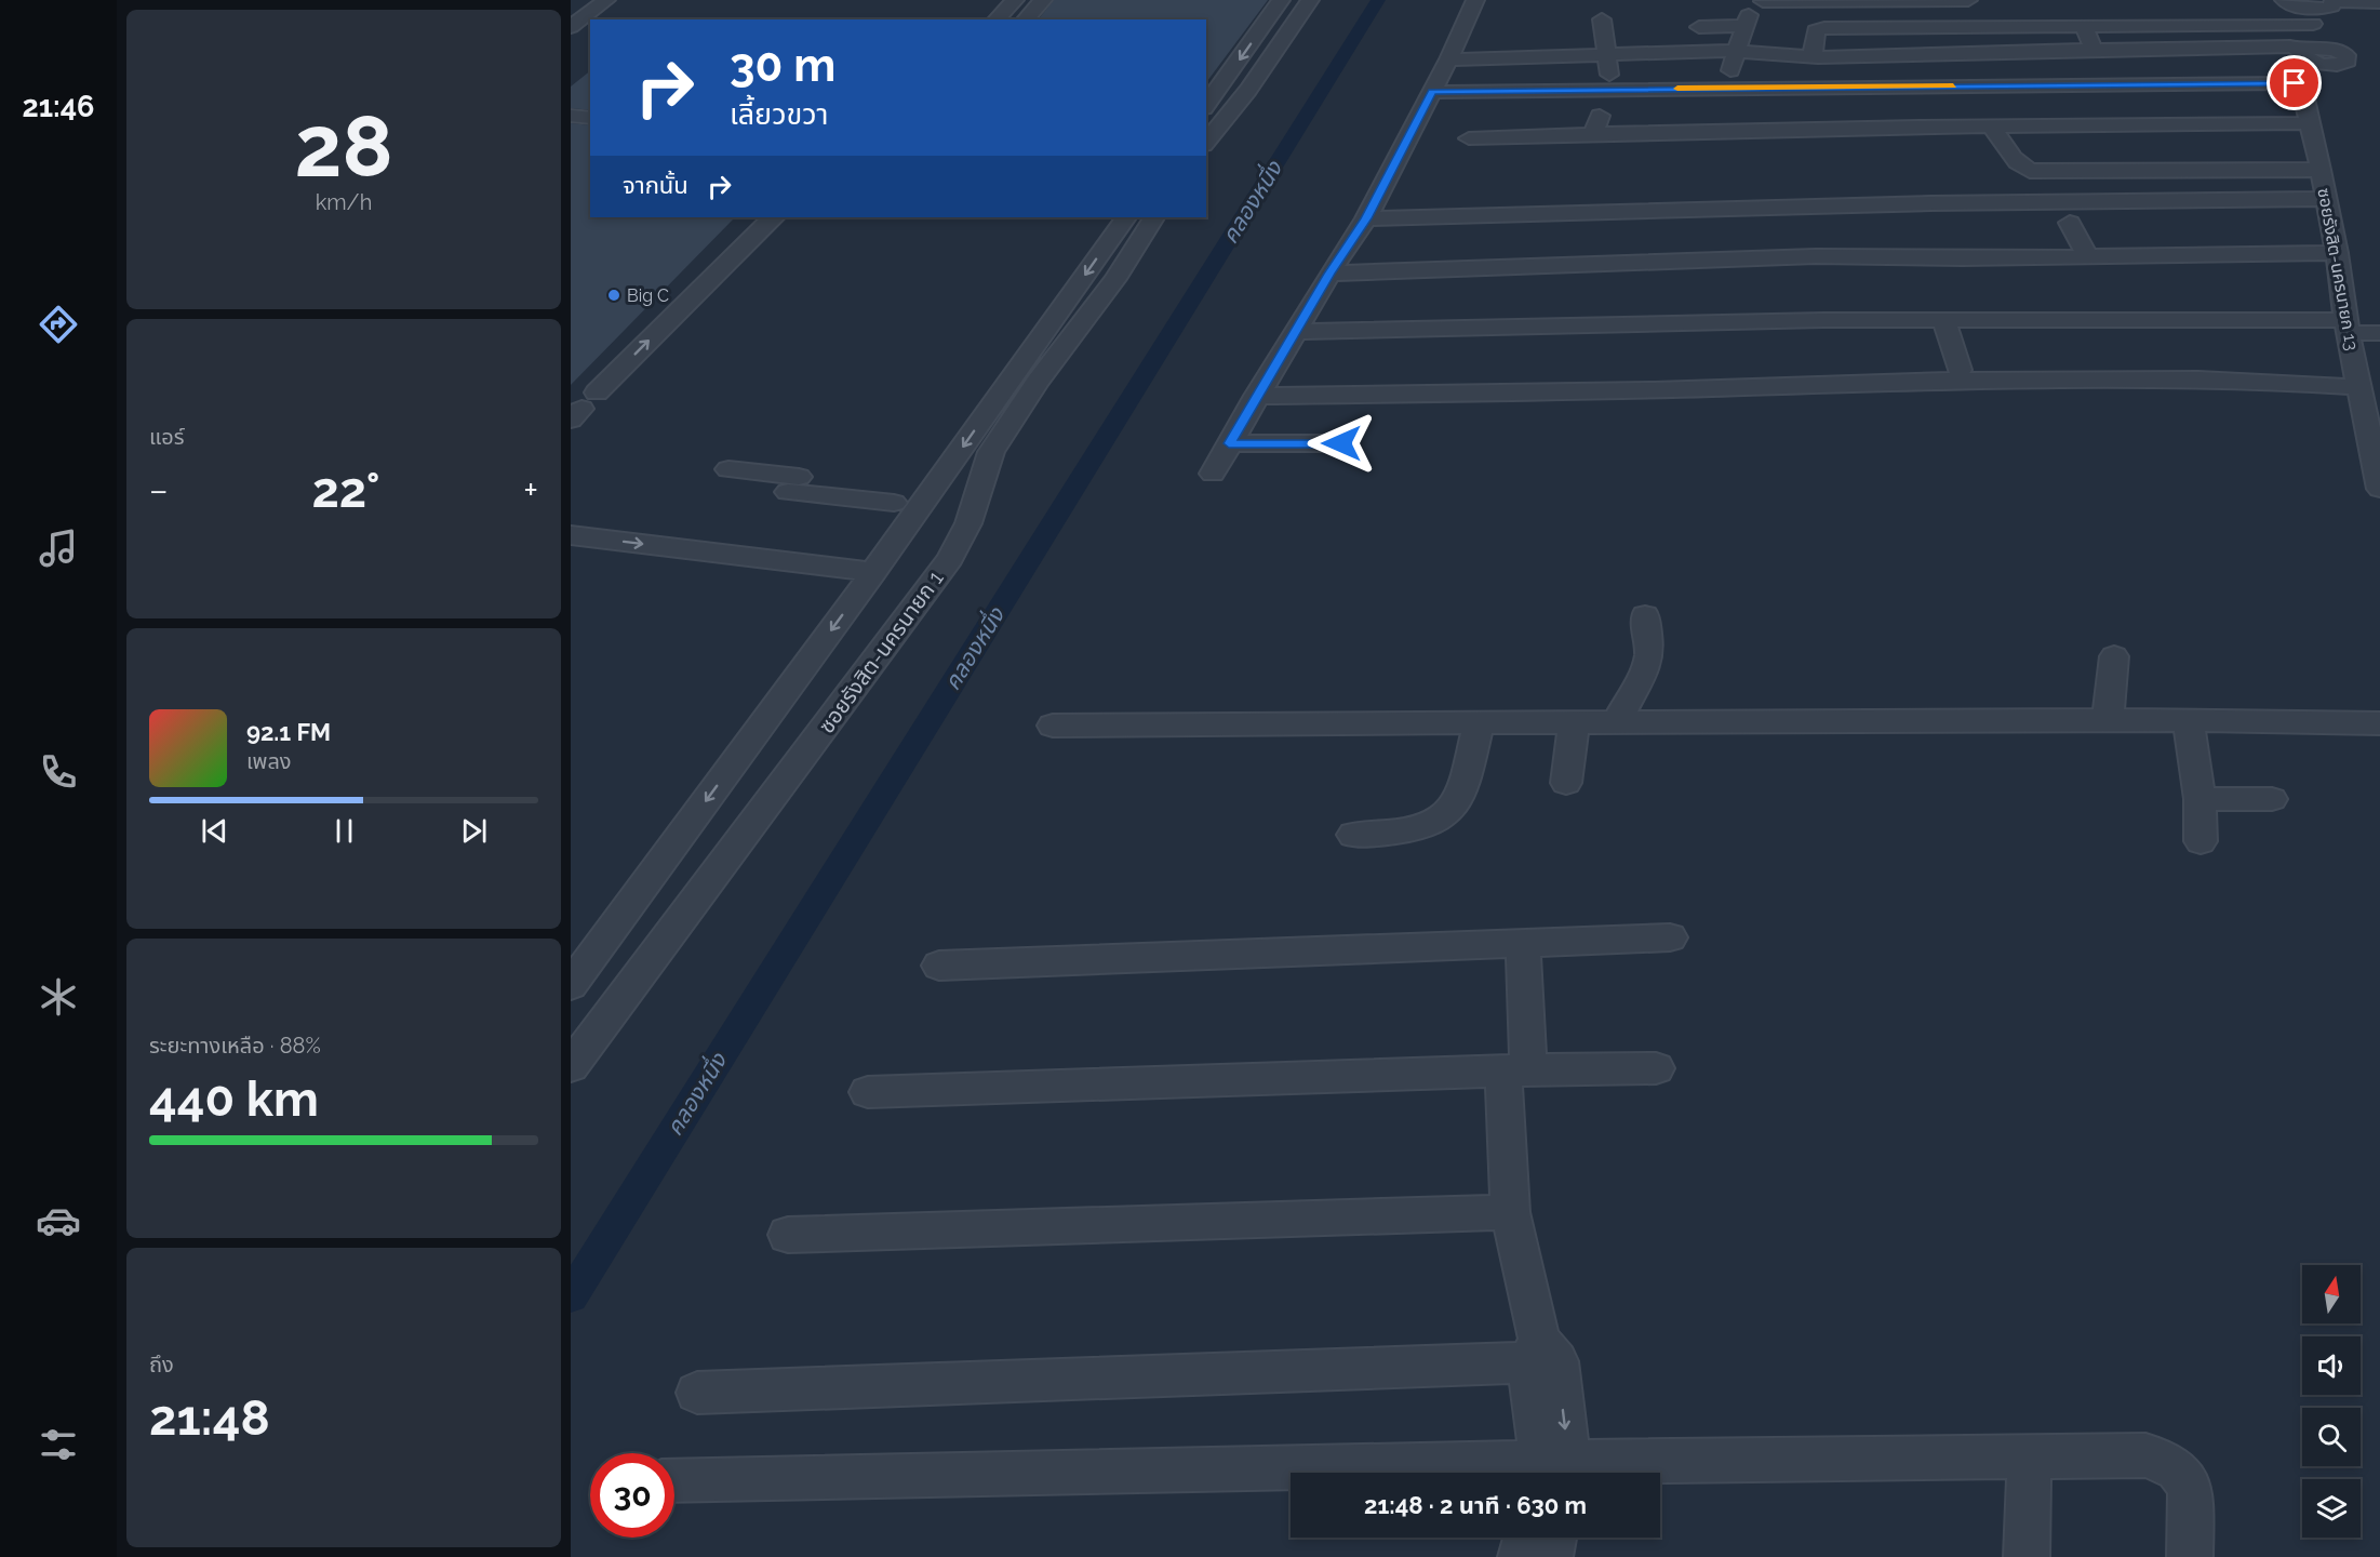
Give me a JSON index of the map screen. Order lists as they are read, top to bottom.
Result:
{
  "streets": {
    "street": ["ซอยรังสิต-นครนายก 13", "ซอยรังสิต-นครนายก 1"]
  },
  "water": ["คลองหนึ่ง"],
  "places": ["Big C"],
  "north": "top",
  "page": {
    "tabs": "21:46",
    "tile": [
      ["28", "km/h"],
      "แอร์",
      ["ระยะทางเหลือ · 88%", "440 km"],
      ["ถึง", "21:48"]
    ],
    "turn": ["30 m", "เลี้ยวขวา"],
    "then": "จากนั้น",
    "heat": ["−", "22°", "+"],
    "song": ["92.1 FM", "เพลง"],
    "limit": "30",
    "trip": "21:48 · 2 นาที · 630 m"
  }
}
